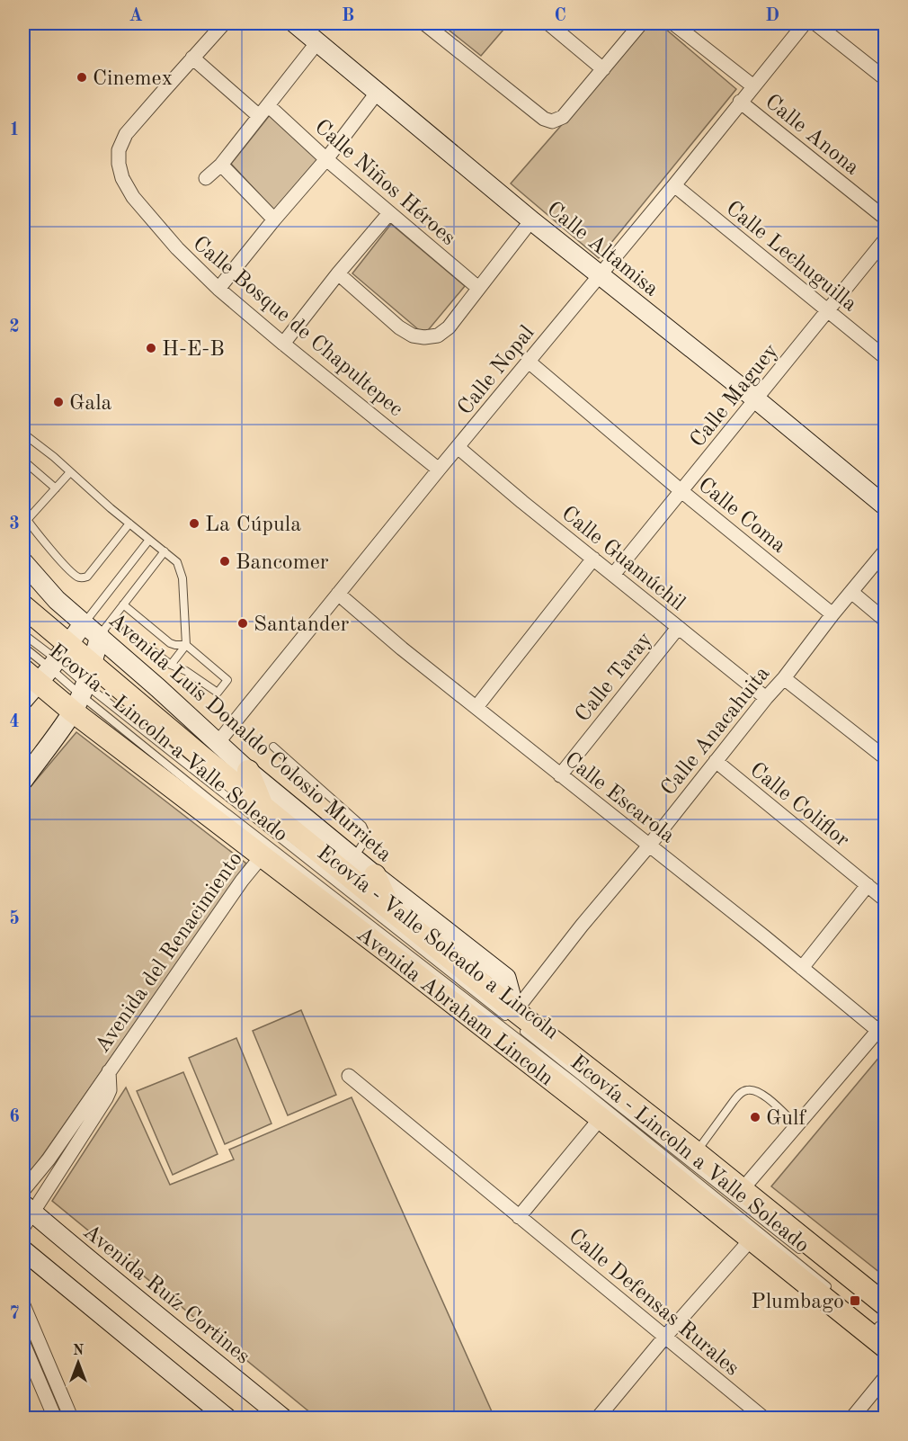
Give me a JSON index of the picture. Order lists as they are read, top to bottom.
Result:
{
  "streets": {
    "main road": ["Avenida Abraham Lincoln"],
    "street": [
      "Calle Anona",
      "Calle Niños Héroes",
      "Calle Altamisa",
      "Calle Lechuguilla",
      "Calle Bosque de Chapultepec",
      "Calle Nopal",
      "Calle Maguey",
      "Calle Coma",
      "Calle Guamúchil",
      "Calle Taray",
      "Calle Anacahuita",
      "Avenida Luis Donaldo Colosio Murrieta",
      "Calle Escarola",
      "Calle Coliflor",
      "Avenida del Renacimiento",
      "Avenida Ruíz Cortines",
      "Calle Defensas Rurales"
    ],
    "lane": ["Ecovía - Lincoln a Valle Soleado", "Ecovía - Valle Soleado a Lincoln"]
  },
  "crossings": [
    ["Calle Anona", "Calle Nopal"],
    ["Calle Niños Héroes", "Calle Bosque de Chapultepec"],
    ["Calle Altamisa", "Calle Nopal"],
    ["Calle Altamisa", "Calle Maguey"],
    ["Calle Lechuguilla", "Calle Nopal"],
    ["Calle Lechuguilla", "Calle Maguey"],
    ["Calle Bosque de Chapultepec", "Calle Nopal"],
    ["Calle Nopal", "Calle Coma"],
    ["Calle Nopal", "Calle Guamúchil"],
    ["Calle Nopal", "Avenida Luis Donaldo Colosio Murrieta"],
    ["Calle Nopal", "Calle Escarola"],
    ["Calle Maguey", "Calle Coma"],
    ["Calle Maguey", "Calle Guamúchil"],
    ["Calle Coma", "Calle Anacahuita"],
    ["Calle Guamúchil", "Calle Taray"],
    ["Calle Guamúchil", "Calle Anacahuita"],
    ["Calle Taray", "Calle Escarola"],
    ["Calle Anacahuita", "Avenida Luis Donaldo Colosio Murrieta"],
    ["Calle Anacahuita", "Calle Escarola"],
    ["Calle Anacahuita", "Calle Coliflor"],
    ["Ecovía - Lincoln a Valle Soleado", "Ecovía - Valle Soleado a Lincoln"],
    ["Ecovía - Lincoln a Valle Soleado", "Avenida Abraham Lincoln"],
    ["Ecovía - Valle Soleado a Lincoln", "Avenida Abraham Lincoln"],
    ["Avenida del Renacimiento", "Avenida Abraham Lincoln"],
    ["Avenida del Renacimiento", "Avenida Ruíz Cortines"]
  ],
  "places": {
    "other": [
      "Cinemex",
      "H-E-B",
      "Gala",
      "La Cúpula",
      "Bancomer",
      "Santander",
      "Gulf"
    ],
    "transit": ["Plumbago"]
  },
  "north": "top",
  "grid": {
    "columns": [
      "A",
      "B",
      "C",
      "D"
    ],
    "rows": [
      "1",
      "2",
      "3",
      "4",
      "5",
      "6",
      "7"
    ]
  }
}
